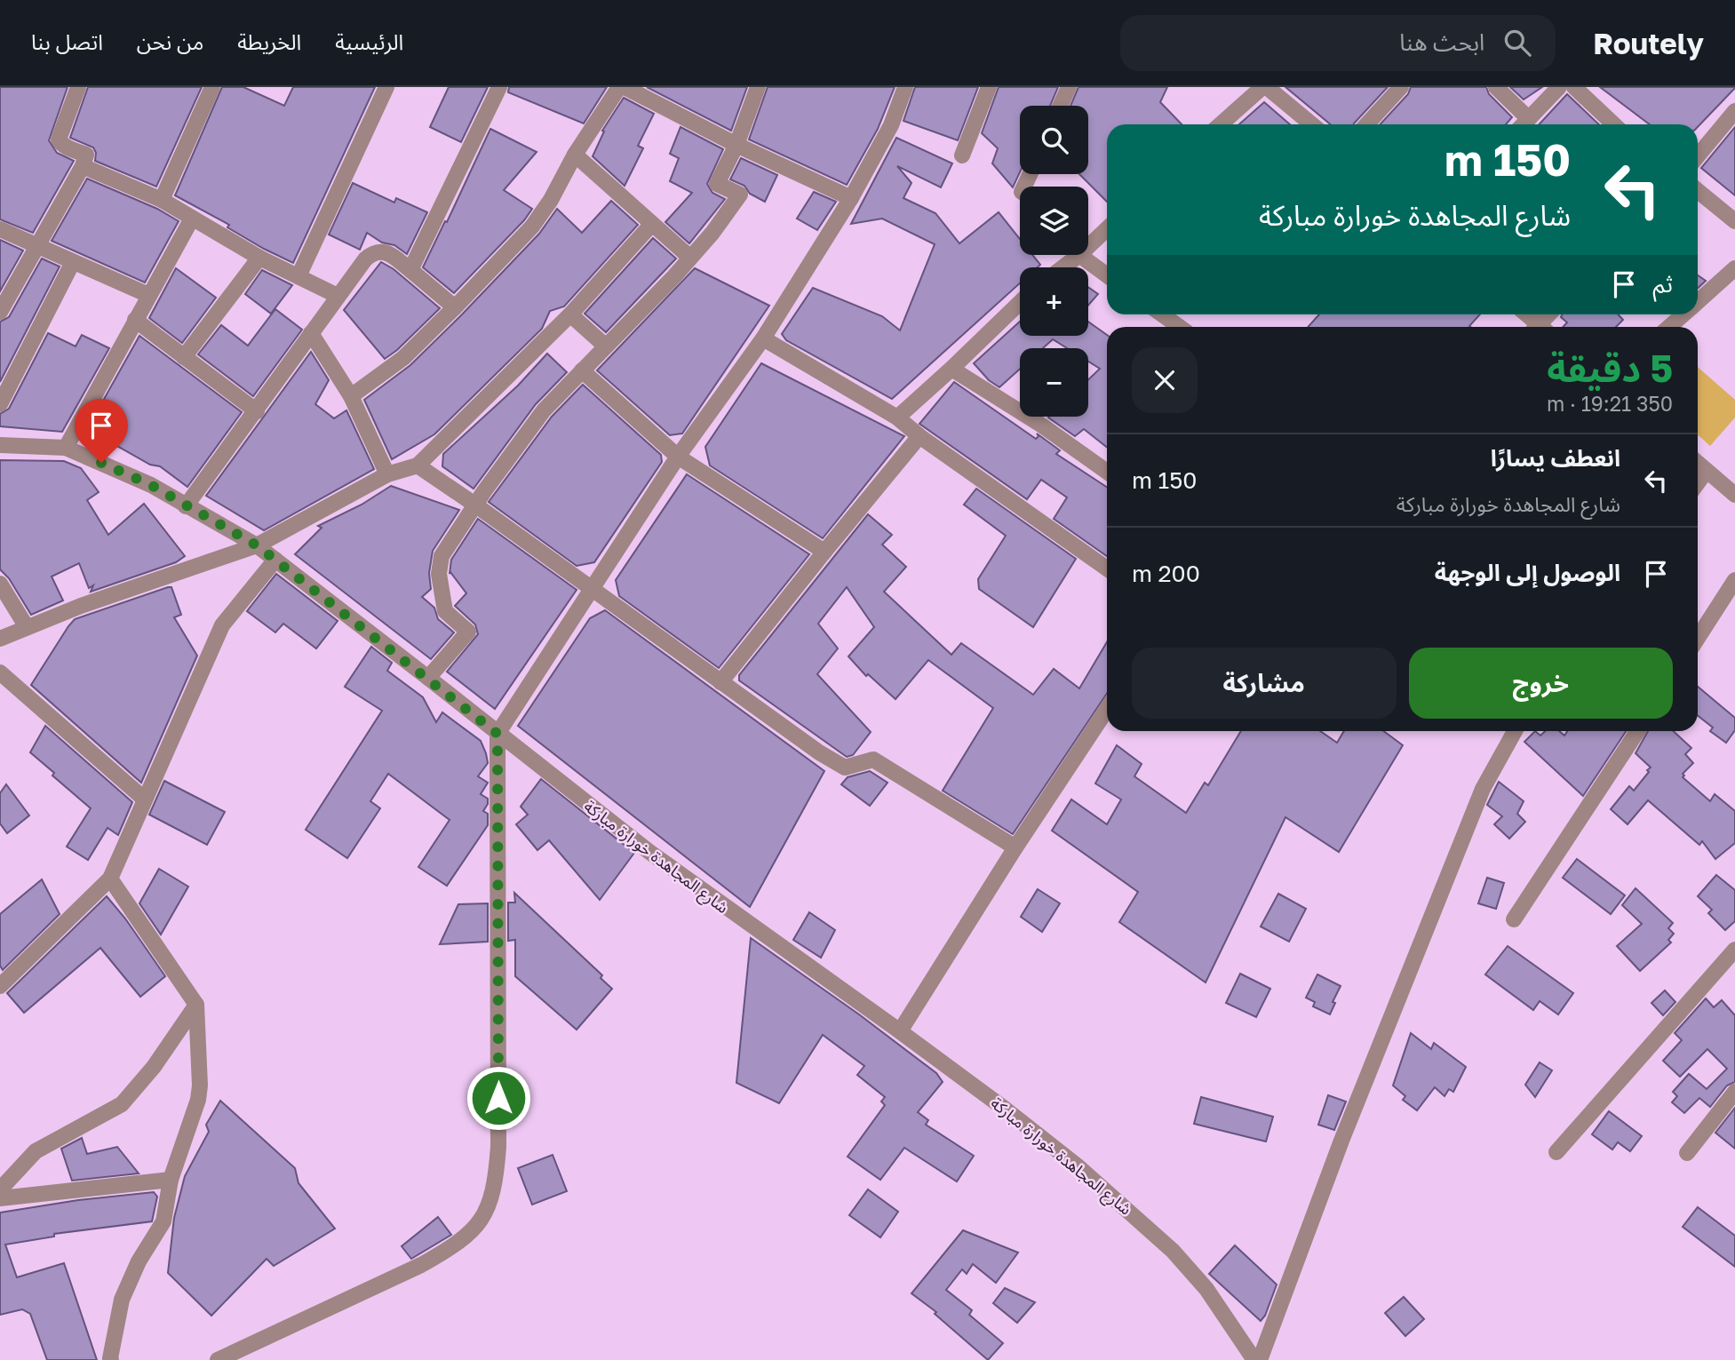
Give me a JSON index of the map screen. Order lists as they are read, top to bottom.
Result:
{
  "streets": {
    "street": ["شارع المجاهدة خورارة مباركة"]
  },
  "page": {
    "header": "Routely",
    "search": "ابحث هنا",
    "nav": [
      "الرئيسية",
      "الخريطة",
      "من نحن",
      "اتصل بنا"
    ],
    "map_buttons": ["+", "−"],
    "turn": ["150 m", "شارع المجاهدة خورارة مباركة"],
    "then": "ثم",
    "heading": ["5 دقيقة", "350 m · 19:21"],
    "list": [
      {
        "name": "انعطف يسارًا",
        "note": "شارع المجاهدة خورارة مباركة",
        "value": "150 m"
      },
      {
        "name": "الوصول إلى الوجهة",
        "value": "200 m"
      }
    ],
    "buttons": ["خروج", "مشاركة"]
  }
}
